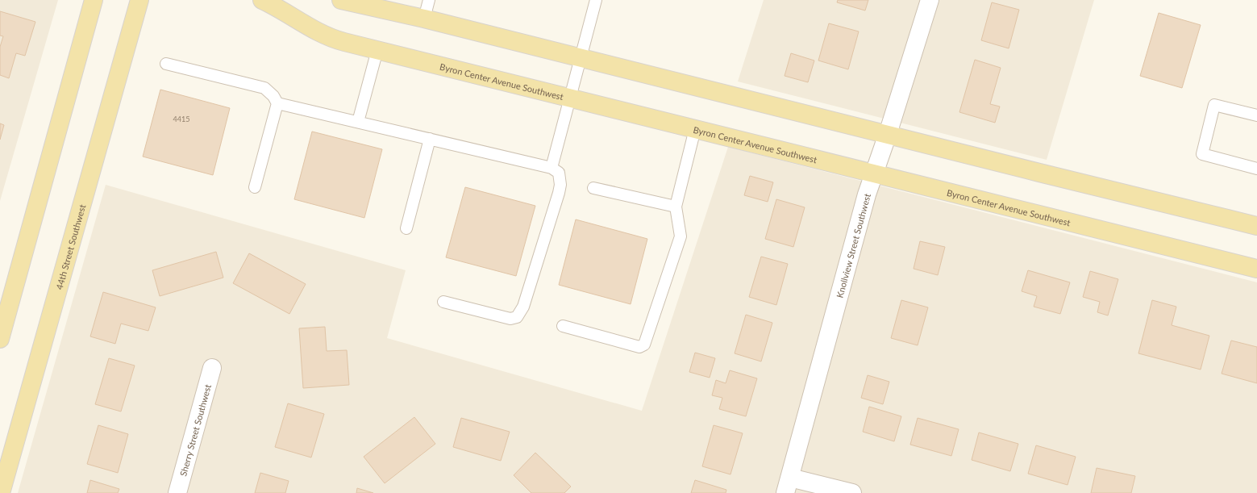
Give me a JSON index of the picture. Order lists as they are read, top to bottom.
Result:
{
  "streets": {
    "main road": ["Byron Center Avenue Southwest", "44th Street Southwest"],
    "street": ["Knollview Street Southwest", "Sherry Street Southwest"]
  },
  "crossings": [
    ["Byron Center Avenue Southwest", "Knollview Street Southwest"]
  ],
  "house_numbers": ["4415"]
}
